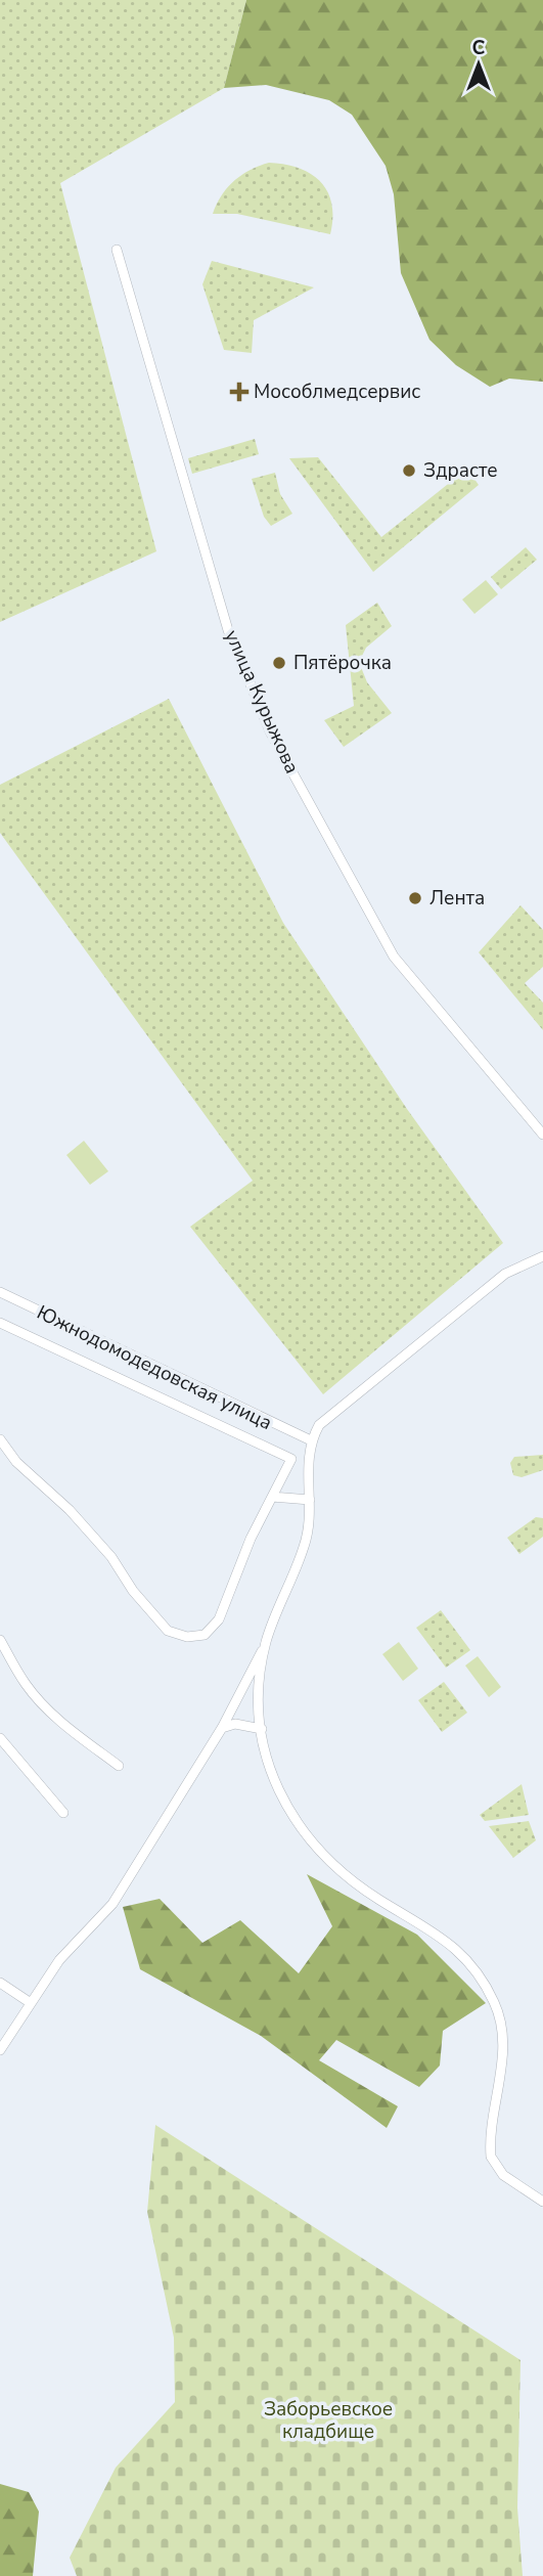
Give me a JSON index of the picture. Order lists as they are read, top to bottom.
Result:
{
  "streets": {
    "street": ["улица Курыжова", "Южнодомодедовская улица"]
  },
  "parks": ["Заборьевское кладбище"],
  "places": {
    "health": ["Мособлмедсервис"],
    "other": ["Здрасте", "Пятёрочка", "Лента"]
  },
  "north": "top"
}
